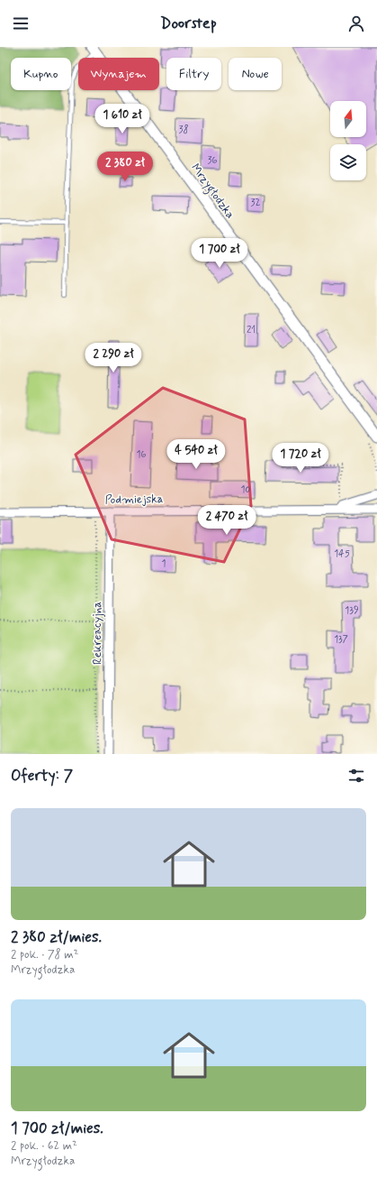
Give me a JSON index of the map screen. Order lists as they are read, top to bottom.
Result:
{
  "streets": {
    "street": ["Mrzygłodzka", "Podmiejska", "Rekreacyjna"]
  },
  "crossings": [
    ["Podmiejska", "Rekreacyjna"]
  ],
  "house_numbers": [
    "38",
    "36",
    "32",
    "21",
    "16",
    "10",
    "145",
    "1",
    "139",
    "137"
  ],
  "north": "top",
  "page": {
    "header": "Doorstep",
    "chip": [
      "Kupno",
      "Wynajem",
      "Filtry",
      "Nowe"
    ],
    "price": [
      "1 610 zł",
      "2 380 zł",
      "1 700 zł",
      "2 290 zł",
      "4 540 zł",
      "1 720 zł",
      "2 470 zł"
    ],
    "heading": "Oferty: 7",
    "list": [
      {
        "name": "2 380 zł/mies.",
        "note": "2 pok. · 78 m² · Mrzygłodzka"
      },
      {
        "name": "1 700 zł/mies.",
        "note": "2 pok. · 62 m² · Mrzygłodzka"
      }
    ]
  }
}
